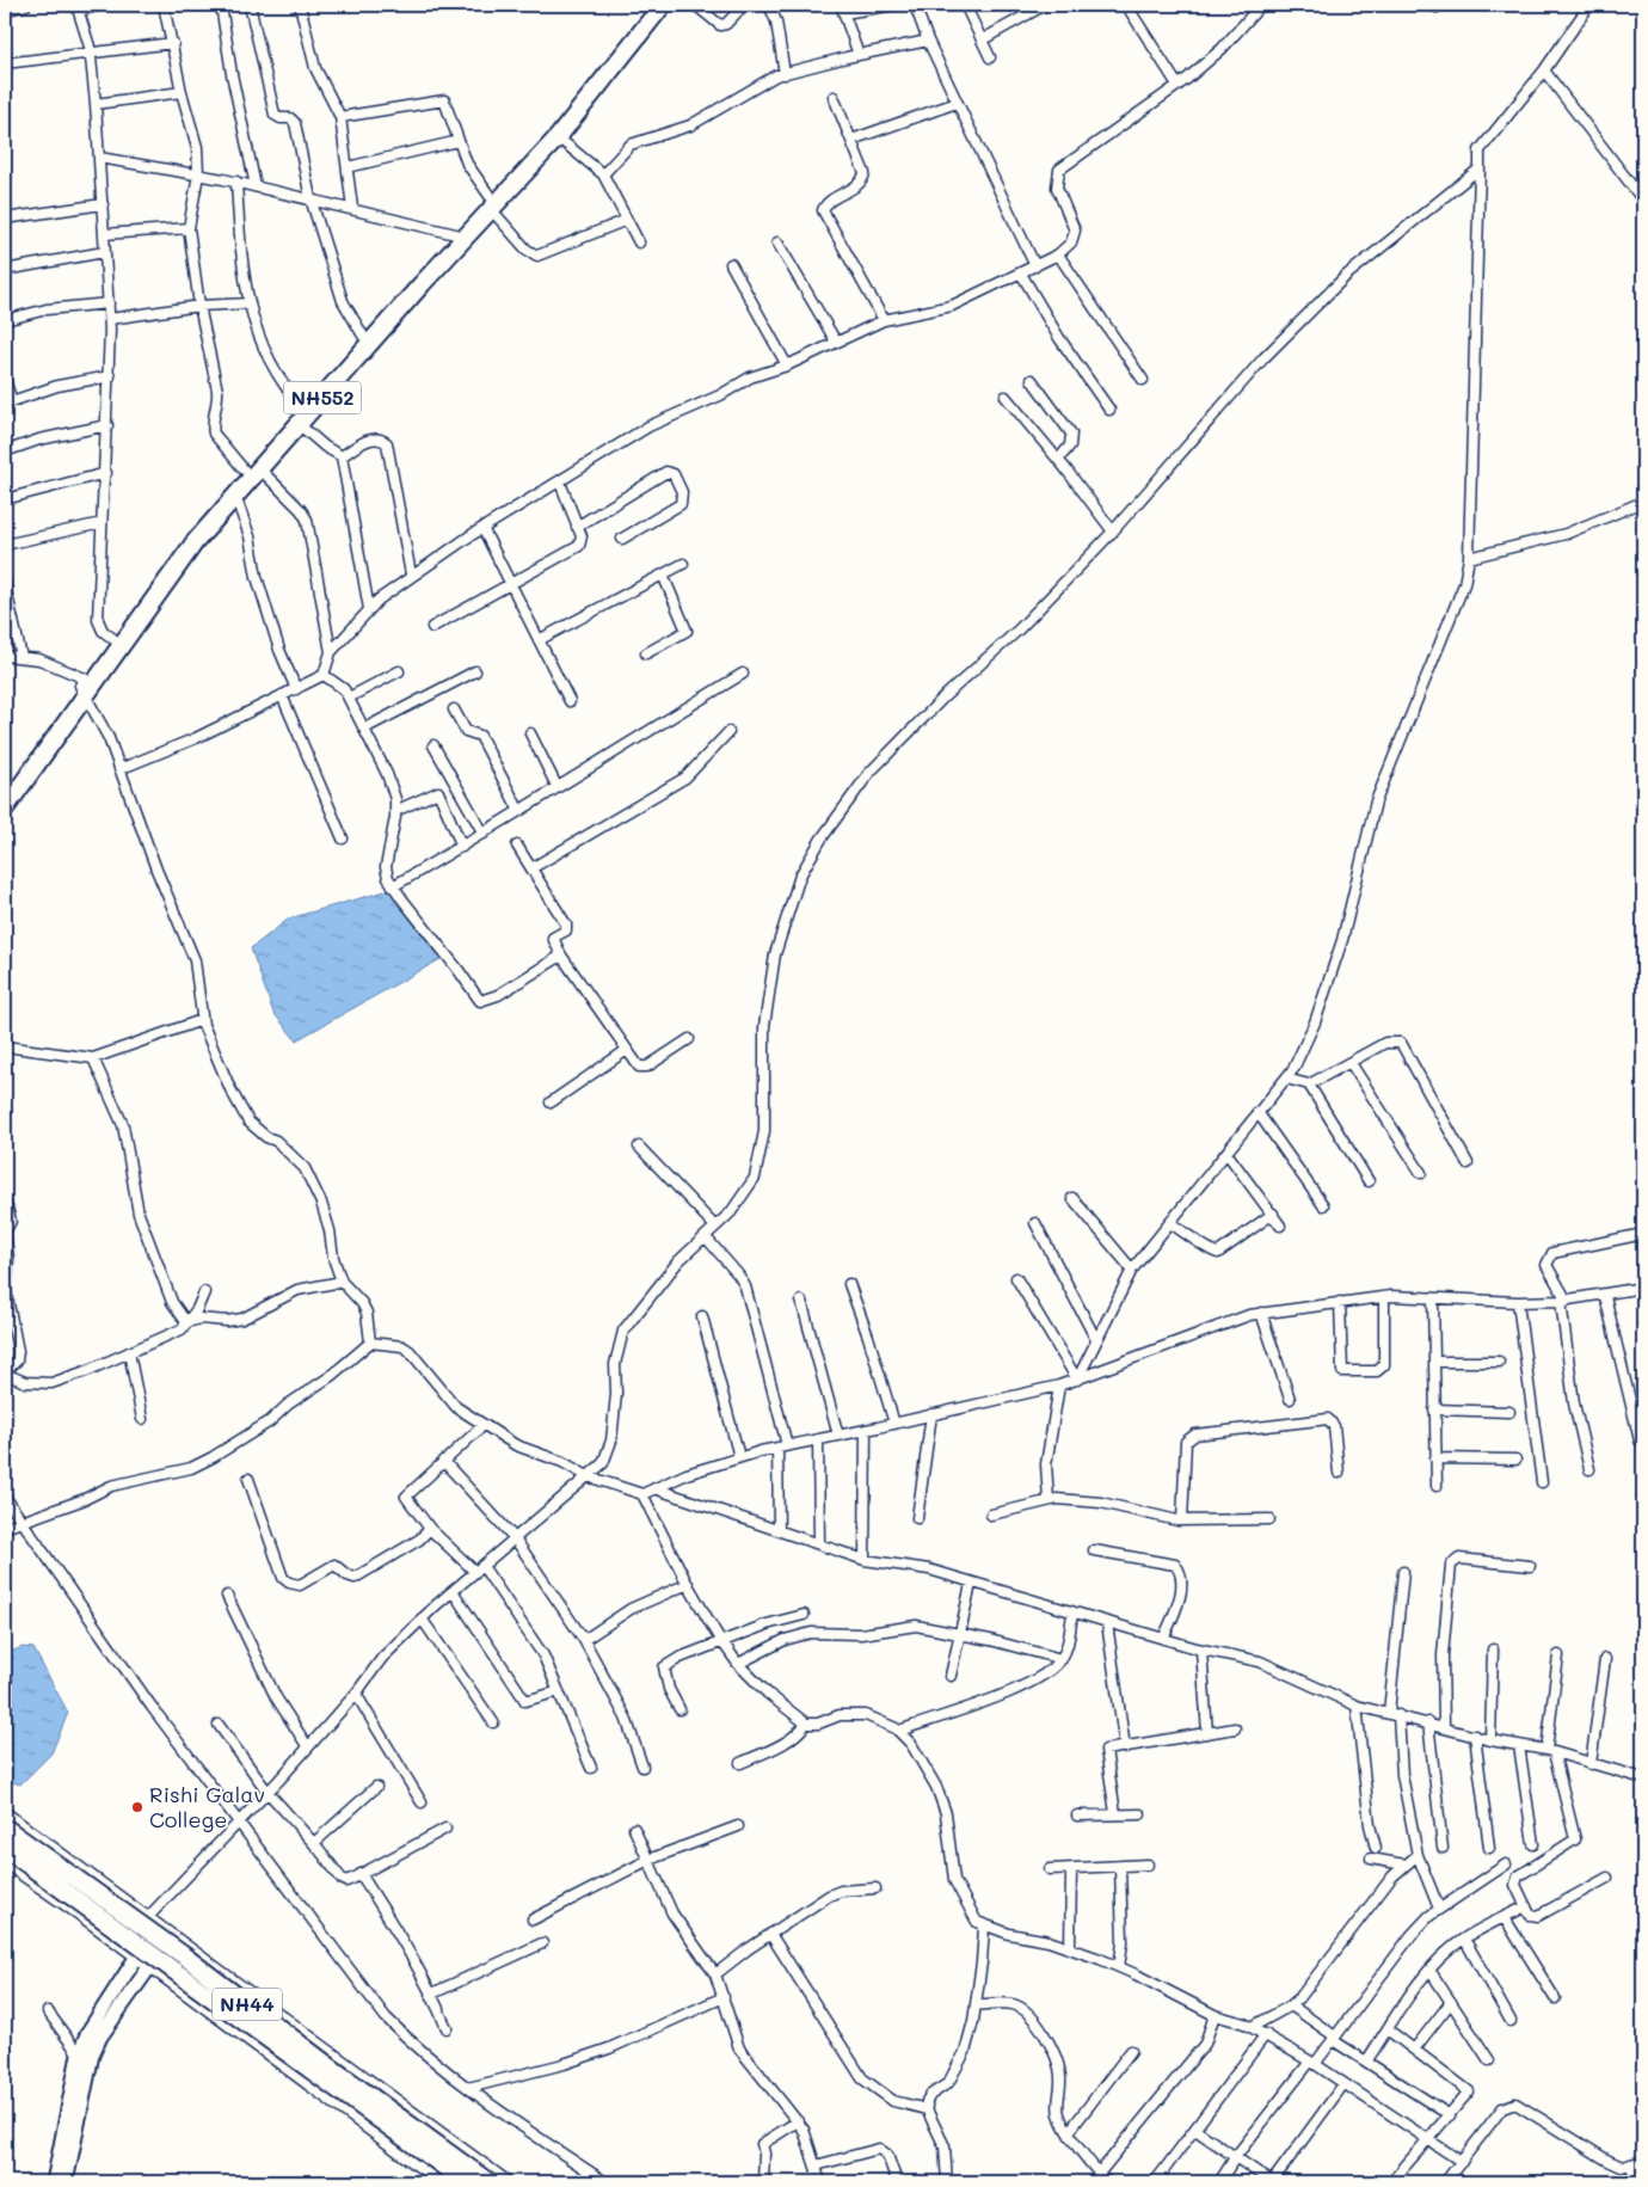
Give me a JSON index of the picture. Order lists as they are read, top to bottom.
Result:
{
  "streets": {
    "highway": ["NH552", "NH44"]
  },
  "places": ["Rishi Galav College"]
}
